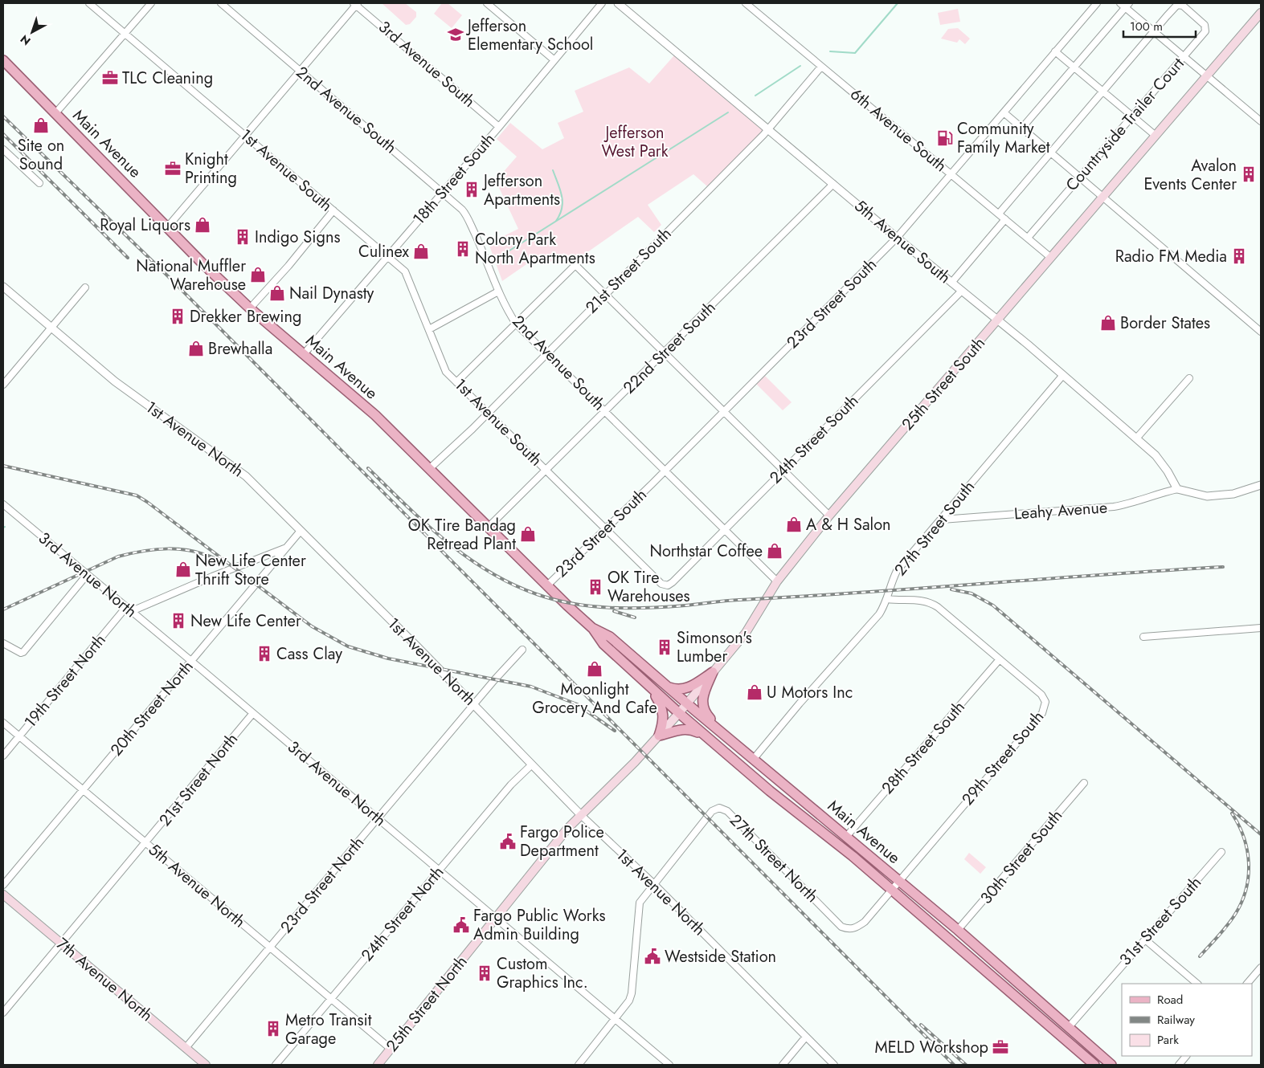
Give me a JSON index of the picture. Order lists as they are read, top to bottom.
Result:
{
  "streets": {
    "main road": [
      "Main Avenue",
      "25th Street South",
      "7th Avenue North",
      "25th Street North"
    ],
    "street": [
      "3rd Avenue South",
      "2nd Avenue South",
      "Countryside Trailer Court",
      "6th Avenue South",
      "1st Avenue South",
      "18th Street South",
      "5th Avenue South",
      "21st Street South",
      "23rd Street South",
      "22nd Street South",
      "1st Avenue North",
      "24th Street South",
      "Leahy Avenue",
      "27th Street South",
      "3rd Avenue North",
      "19th Street North",
      "20th Street North",
      "28th Street South",
      "29th Street South",
      "21st Street North",
      "30th Street South",
      "27th Street North",
      "23rd Street North",
      "5th Avenue North",
      "24th Street North",
      "31st Street South"
    ]
  },
  "crossings": [
    ["3rd Avenue South", "18th Street South"],
    ["2nd Avenue South", "18th Street South"],
    ["2nd Avenue South", "21st Street South"],
    ["2nd Avenue South", "23rd Street South"],
    ["2nd Avenue South", "22nd Street South"],
    ["2nd Avenue South", "25th Street South"],
    ["2nd Avenue South", "24th Street South"],
    ["Countryside Trailer Court", "6th Avenue South"],
    ["6th Avenue South", "21st Street South"],
    ["6th Avenue South", "23rd Street South"],
    ["6th Avenue South", "25th Street South"],
    ["Main Avenue", "18th Street South"],
    ["Main Avenue", "21st Street South"],
    ["Main Avenue", "23rd Street South"],
    ["Main Avenue", "22nd Street South"],
    ["Main Avenue", "25th Street South"],
    ["Main Avenue", "27th Street South"],
    ["Main Avenue", "28th Street South"],
    ["Main Avenue", "29th Street South"],
    ["Main Avenue", "30th Street South"],
    ["Main Avenue", "27th Street North"],
    ["Main Avenue", "31st Street South"],
    ["1st Avenue South", "18th Street South"],
    ["1st Avenue South", "21st Street South"],
    ["1st Avenue South", "23rd Street South"],
    ["1st Avenue South", "22nd Street South"],
    ["1st Avenue South", "24th Street South"],
    ["5th Avenue South", "21st Street South"],
    ["5th Avenue South", "23rd Street South"],
    ["5th Avenue South", "22nd Street South"],
    ["5th Avenue South", "25th Street South"],
    ["5th Avenue South", "24th Street South"],
    ["5th Avenue South", "Leahy Avenue"],
    ["5th Avenue South", "27th Street South"],
    ["25th Street South", "25th Street North"],
    ["1st Avenue North", "20th Street North"],
    ["1st Avenue North", "27th Street North"],
    ["1st Avenue North", "23rd Street North"],
    ["1st Avenue North", "24th Street North"],
    ["1st Avenue North", "25th Street North"],
    ["Leahy Avenue", "27th Street South"],
    ["27th Street South", "29th Street South"],
    ["3rd Avenue North", "19th Street North"],
    ["3rd Avenue North", "20th Street North"],
    ["3rd Avenue North", "21st Street North"],
    ["3rd Avenue North", "27th Street North"],
    ["3rd Avenue North", "23rd Street North"],
    ["3rd Avenue North", "24th Street North"],
    ["3rd Avenue North", "25th Street North"],
    ["19th Street North", "20th Street North"],
    ["19th Street North", "5th Avenue North"],
    ["20th Street North", "5th Avenue North"],
    ["28th Street South", "29th Street South"],
    ["29th Street South", "27th Street North"],
    ["21st Street North", "5th Avenue North"],
    ["21st Street North", "7th Avenue North"],
    ["23rd Street North", "5th Avenue North"],
    ["23rd Street North", "7th Avenue North"],
    ["5th Avenue North", "24th Street North"],
    ["5th Avenue North", "25th Street North"]
  ],
  "parks": ["Jefferson West Park"],
  "places": {
    "school or university": ["Jefferson Elementary School"],
    "office": ["TLC Cleaning", "Knight Printing", "MELD Workshop"],
    "shop": [
      "Site on Sound",
      "Royal Liquors",
      "Culinex",
      "National Muffler Warehouse",
      "Nail Dynasty",
      "Border States",
      "Brewhalla",
      "A & H Salon",
      "OK Tire Bandag Retread Plant",
      "Northstar Coffee",
      "New Life Center Thrift Store",
      "Moonlight Grocery And Cafe",
      "U Motors Inc"
    ],
    "fuel station": ["Community Family Market"],
    "building": [
      "Avalon Events Center",
      "Jefferson Apartments",
      "Indigo Signs",
      "Colony Park North Apartments",
      "Radio FM Media",
      "Drekker Brewing",
      "OK Tire Warehouses",
      "New Life Center",
      "Simonson's Lumber",
      "Cass Clay",
      "Custom Graphics Inc.",
      "Metro Transit Garage"
    ],
    "public building": ["Fargo Police Department", "Fargo Public Works Admin Building", "Westside Station"]
  },
  "legend": ["Road", "Railway", "Park"],
  "scale_bar": "100 m",
  "north": "bottom left"
}
